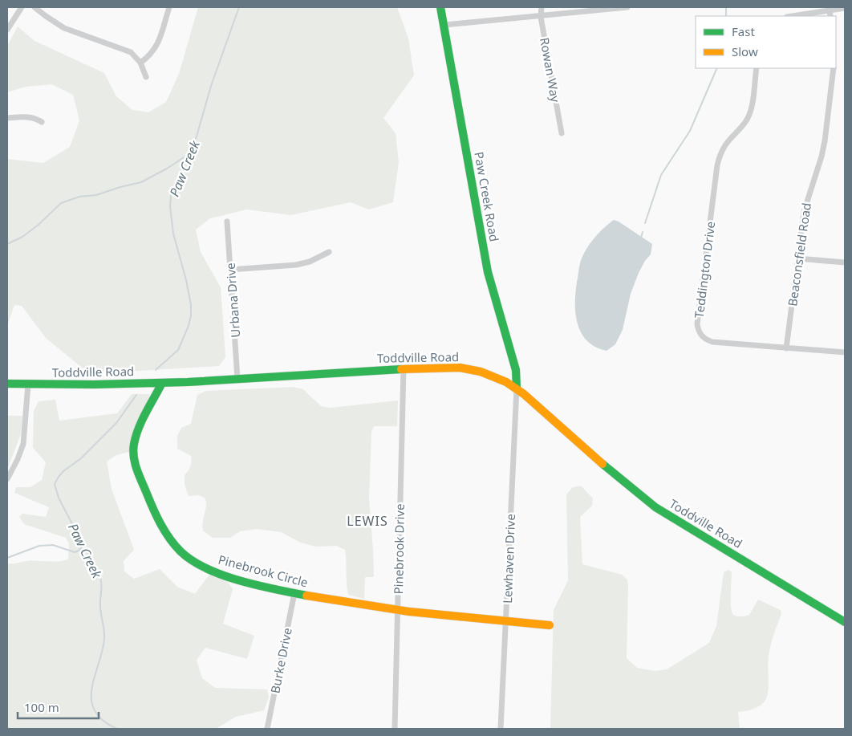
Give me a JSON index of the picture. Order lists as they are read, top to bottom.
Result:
{
  "streets": {
    "street": [
      "Rowan Way",
      "Paw Creek Road",
      "Beaconsfield Road",
      "Teddington Drive",
      "Urbana Drive",
      "Toddville Road",
      "Pinebrook Drive",
      "Lewhaven Drive",
      "Pinebrook Circle",
      "Burke Drive"
    ]
  },
  "crossings": [
    ["Paw Creek Road", "Toddville Road"],
    ["Paw Creek Road", "Lewhaven Drive"],
    ["Beaconsfield Road", "Teddington Drive"],
    ["Urbana Drive", "Toddville Road"],
    ["Toddville Road", "Pinebrook Drive"],
    ["Toddville Road", "Lewhaven Drive"],
    ["Toddville Road", "Pinebrook Circle"],
    ["Pinebrook Drive", "Pinebrook Circle"],
    ["Lewhaven Drive", "Pinebrook Circle"],
    ["Pinebrook Circle", "Burke Drive"]
  ],
  "districts": ["LEWIS"],
  "water": ["Paw Creek"],
  "legend": ["Fast", "Slow"],
  "scale_bar": "100 m"
}
